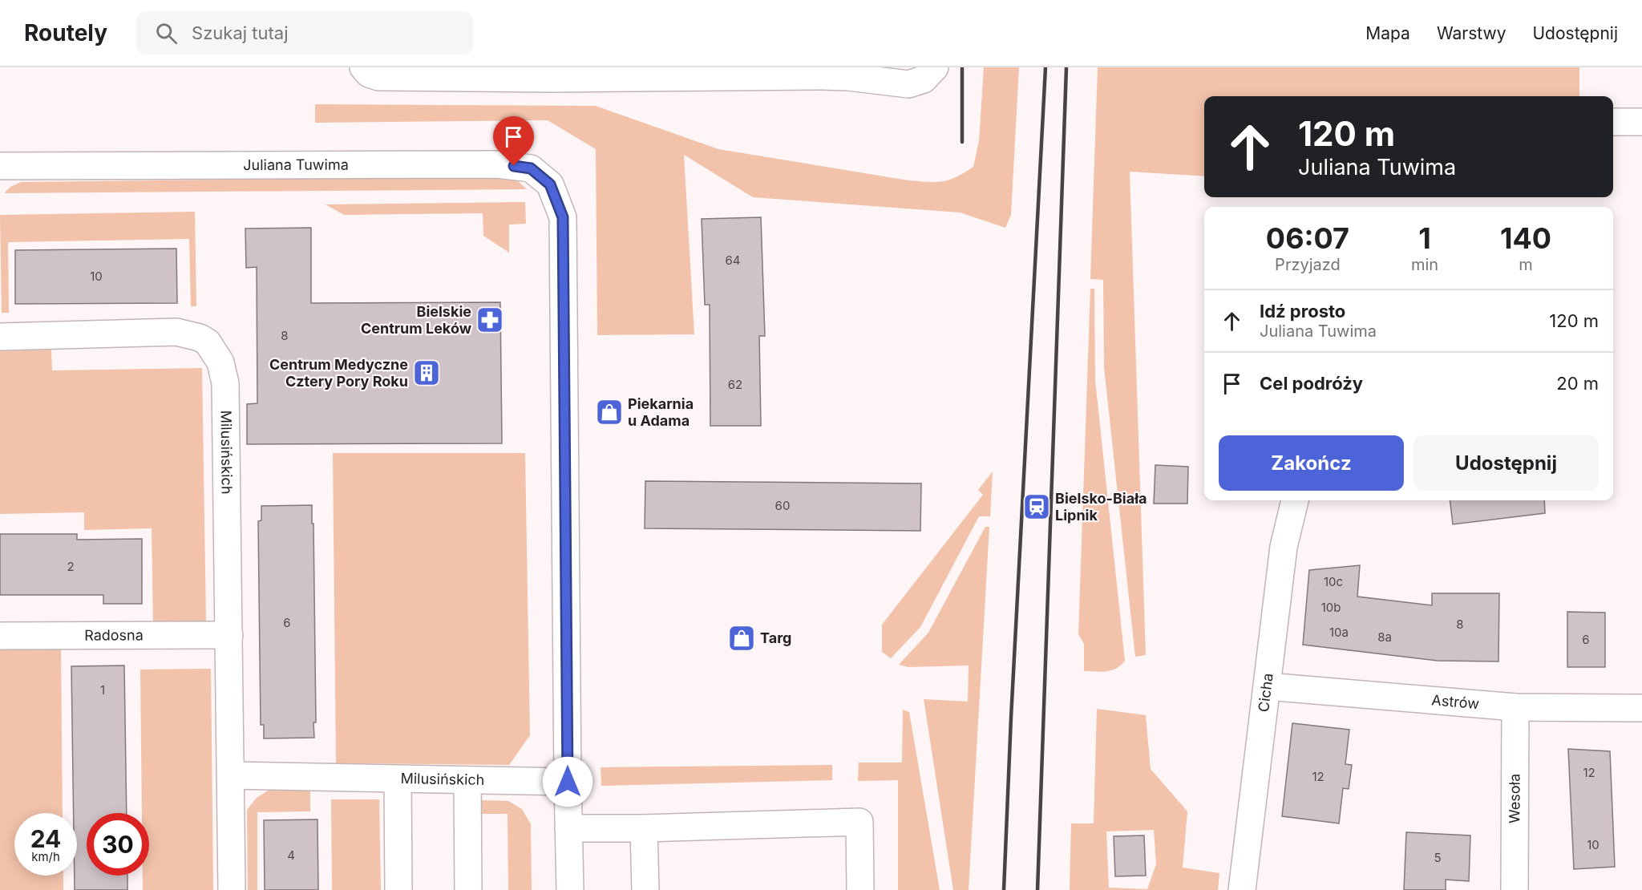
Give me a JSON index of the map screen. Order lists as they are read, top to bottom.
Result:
{
  "streets": {
    "street": [
      "Juliana Tuwima",
      "Milusińskich",
      "Radosna",
      "Cicha",
      "Astrów",
      "Wesoła"
    ]
  },
  "crossings": [
    ["Juliana Tuwima", "Milusińskich"],
    ["Milusińskich", "Radosna"],
    ["Cicha", "Astrów"],
    ["Astrów", "Wesoła"]
  ],
  "places": {
    "pharmacy": ["Bielskie Centrum Leków"],
    "building": ["Centrum Medyczne Cztery Pory Roku"],
    "shop": ["Piekarnia u Adama", "Targ"],
    "station": ["Bielsko-Biała Lipnik"]
  },
  "house_numbers": [
    "64",
    "10",
    "8",
    "62",
    "60",
    "2",
    "10c",
    "10b",
    "6",
    "8",
    "10a",
    "8a",
    "6",
    "1",
    "12",
    "12",
    "10",
    "4",
    "5"
  ],
  "page": {
    "header": "Routely",
    "search": "Szukaj tutaj",
    "nav": ["Mapa", "Warstwy", "Udostępnij"],
    "turn": ["120 m", "Juliana Tuwima"],
    "eta": [
      "06:07",
      "Przyjazd",
      "1",
      "min",
      "140",
      "m"
    ],
    "list": [
      {
        "name": "Idź prosto",
        "note": "Juliana Tuwima",
        "value": "120 m"
      },
      {
        "name": "Cel podróży",
        "value": "20 m"
      }
    ],
    "buttons": ["Zakończ", "Udostępnij"],
    "speed": "24 km/h",
    "limit": "30"
  }
}
